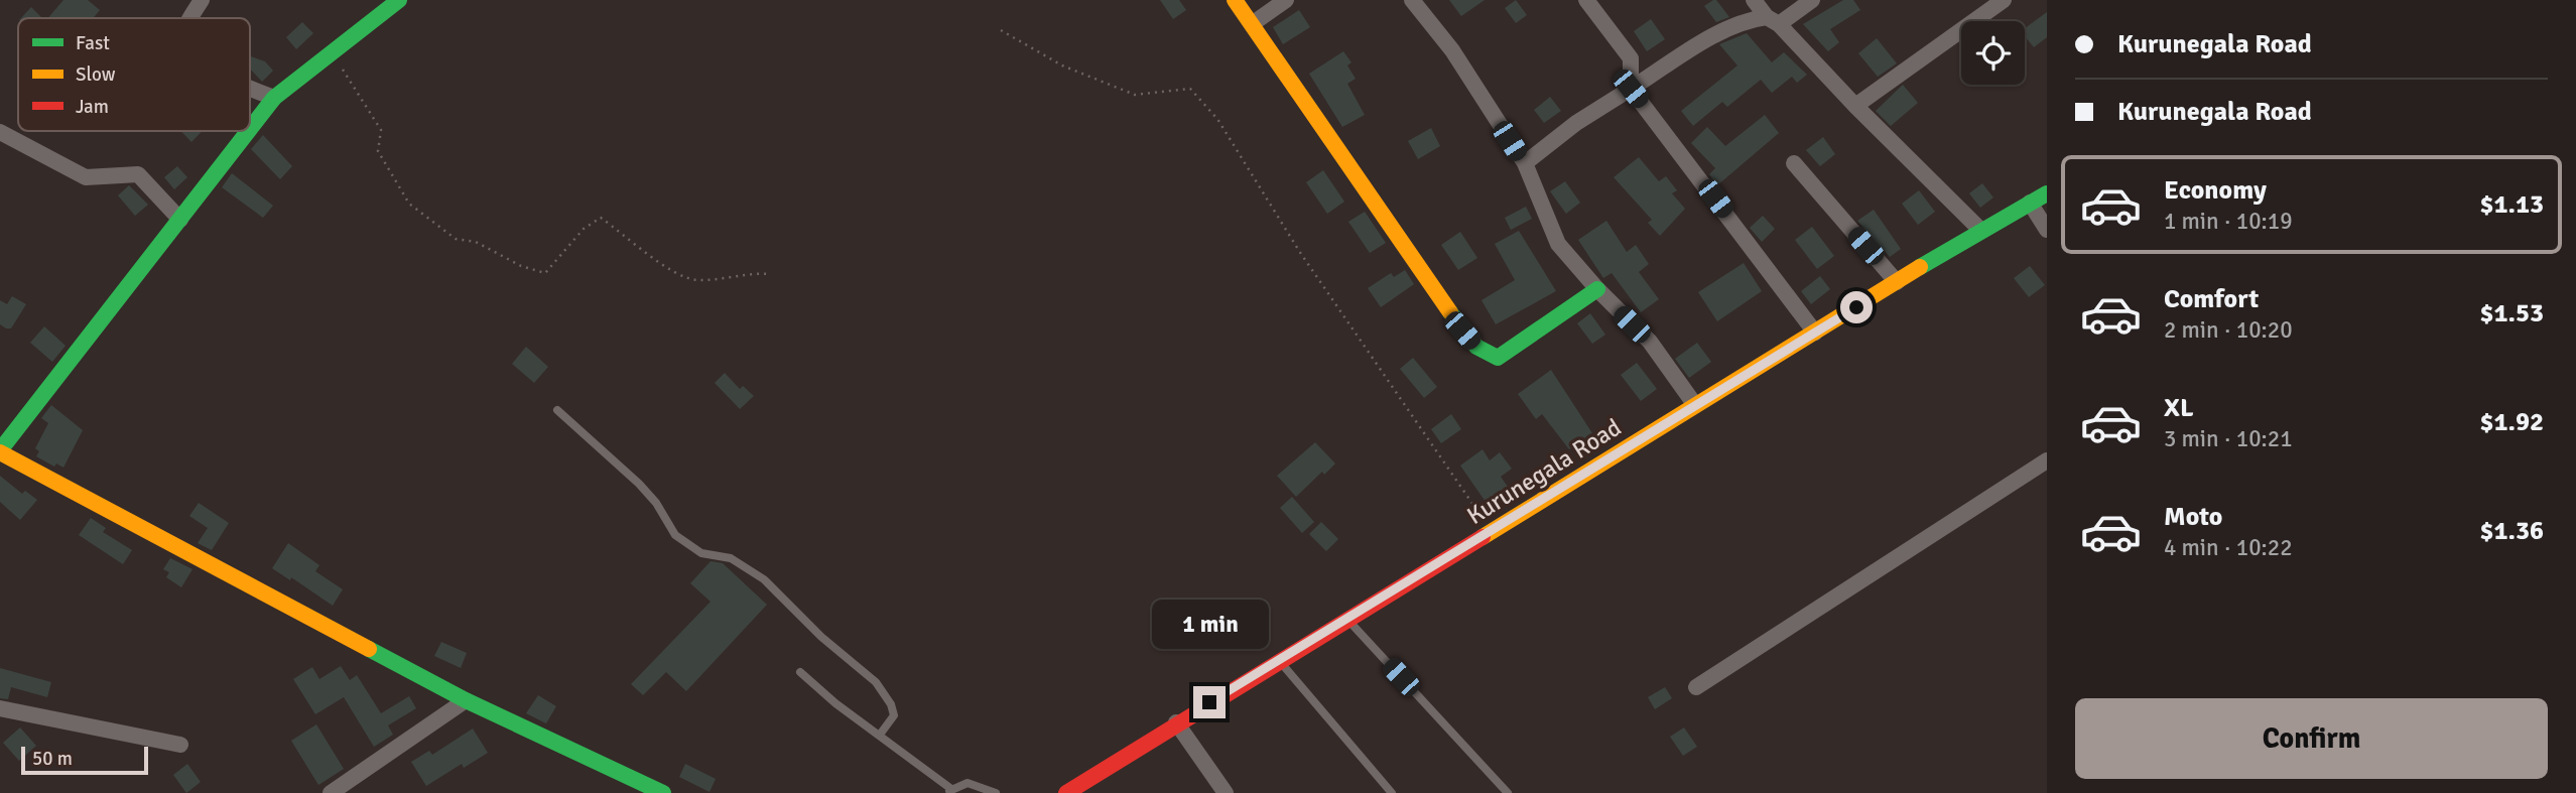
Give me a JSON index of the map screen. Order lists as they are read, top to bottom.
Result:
{
  "streets": {
    "main road": ["Kurunegala Road"]
  },
  "legend": ["Fast", "Slow", "Jam"],
  "scale_bar": "50 m",
  "page": {
    "banner": ["Kurunegala Road", "Kurunegala Road"],
    "list": [
      {
        "name": "Economy",
        "note": "1 min · 10:19",
        "value": "$1.13"
      },
      {
        "name": "Comfort",
        "note": "2 min · 10:20",
        "value": "$1.53"
      },
      {
        "name": "XL",
        "note": "3 min · 10:21",
        "value": "$1.92"
      },
      {
        "name": "Moto",
        "note": "4 min · 10:22",
        "value": "$1.36"
      }
    ],
    "bubble": "1 min",
    "buttons": "Confirm",
    "scale": "50 m"
  }
}
